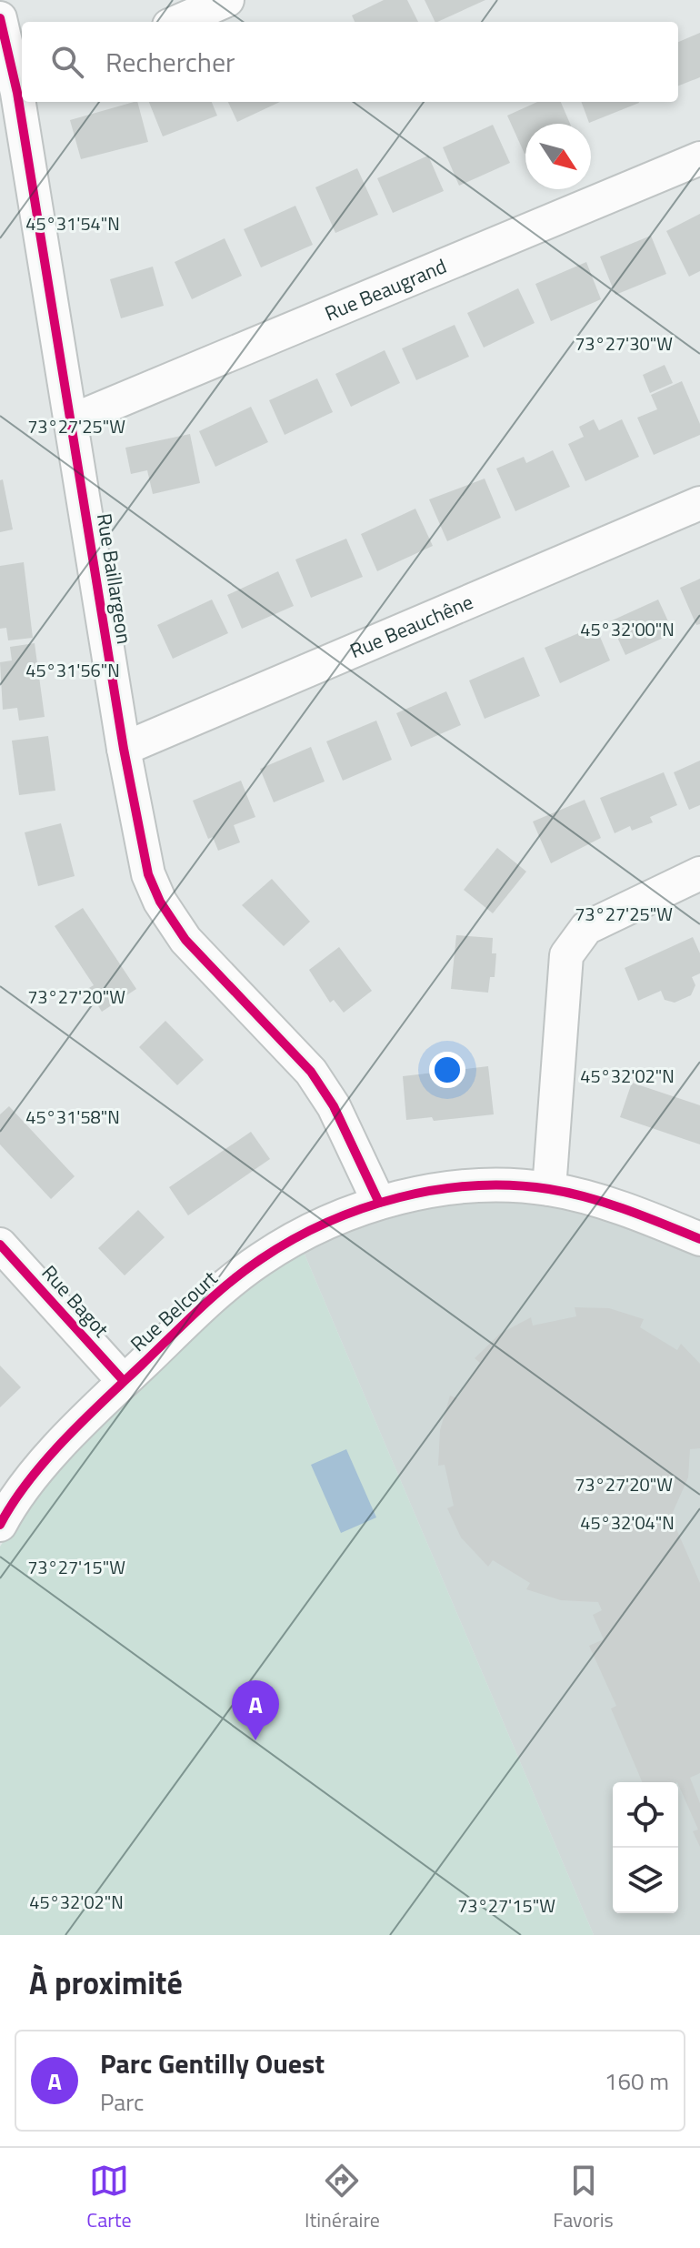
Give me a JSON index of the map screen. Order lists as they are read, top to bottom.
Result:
{
  "streets": {
    "street": [
      "Rue Beaugrand",
      "Rue Baillargeon",
      "Rue Beauchêne",
      "Rue Bagot",
      "Rue Belcourt"
    ]
  },
  "crossings": [
    ["Rue Beaugrand", "Rue Baillargeon"],
    ["Rue Baillargeon", "Rue Beauchêne"],
    ["Rue Baillargeon", "Rue Belcourt"],
    ["Rue Bagot", "Rue Belcourt"]
  ],
  "north": "bottom right",
  "page": {
    "search": "Rechercher",
    "pins": "A",
    "heading": "À proximité",
    "list": [
      {
        "mark": "A",
        "name": "Parc Gentilly Ouest",
        "note": "Parc",
        "value": "160 m"
      }
    ],
    "nav": ["Carte", "Itinéraire", "Favoris"]
  },
  "coordinates": [
    "45°31'54\"N",
    "73°27'30\"W",
    "73°27'25\"W",
    "45°32'00\"N",
    "45°31'56\"N",
    "73°27'20\"W",
    "45°32'02\"N",
    "45°31'58\"N",
    "45°32'04\"N",
    "73°27'15\"W"
  ]
}
